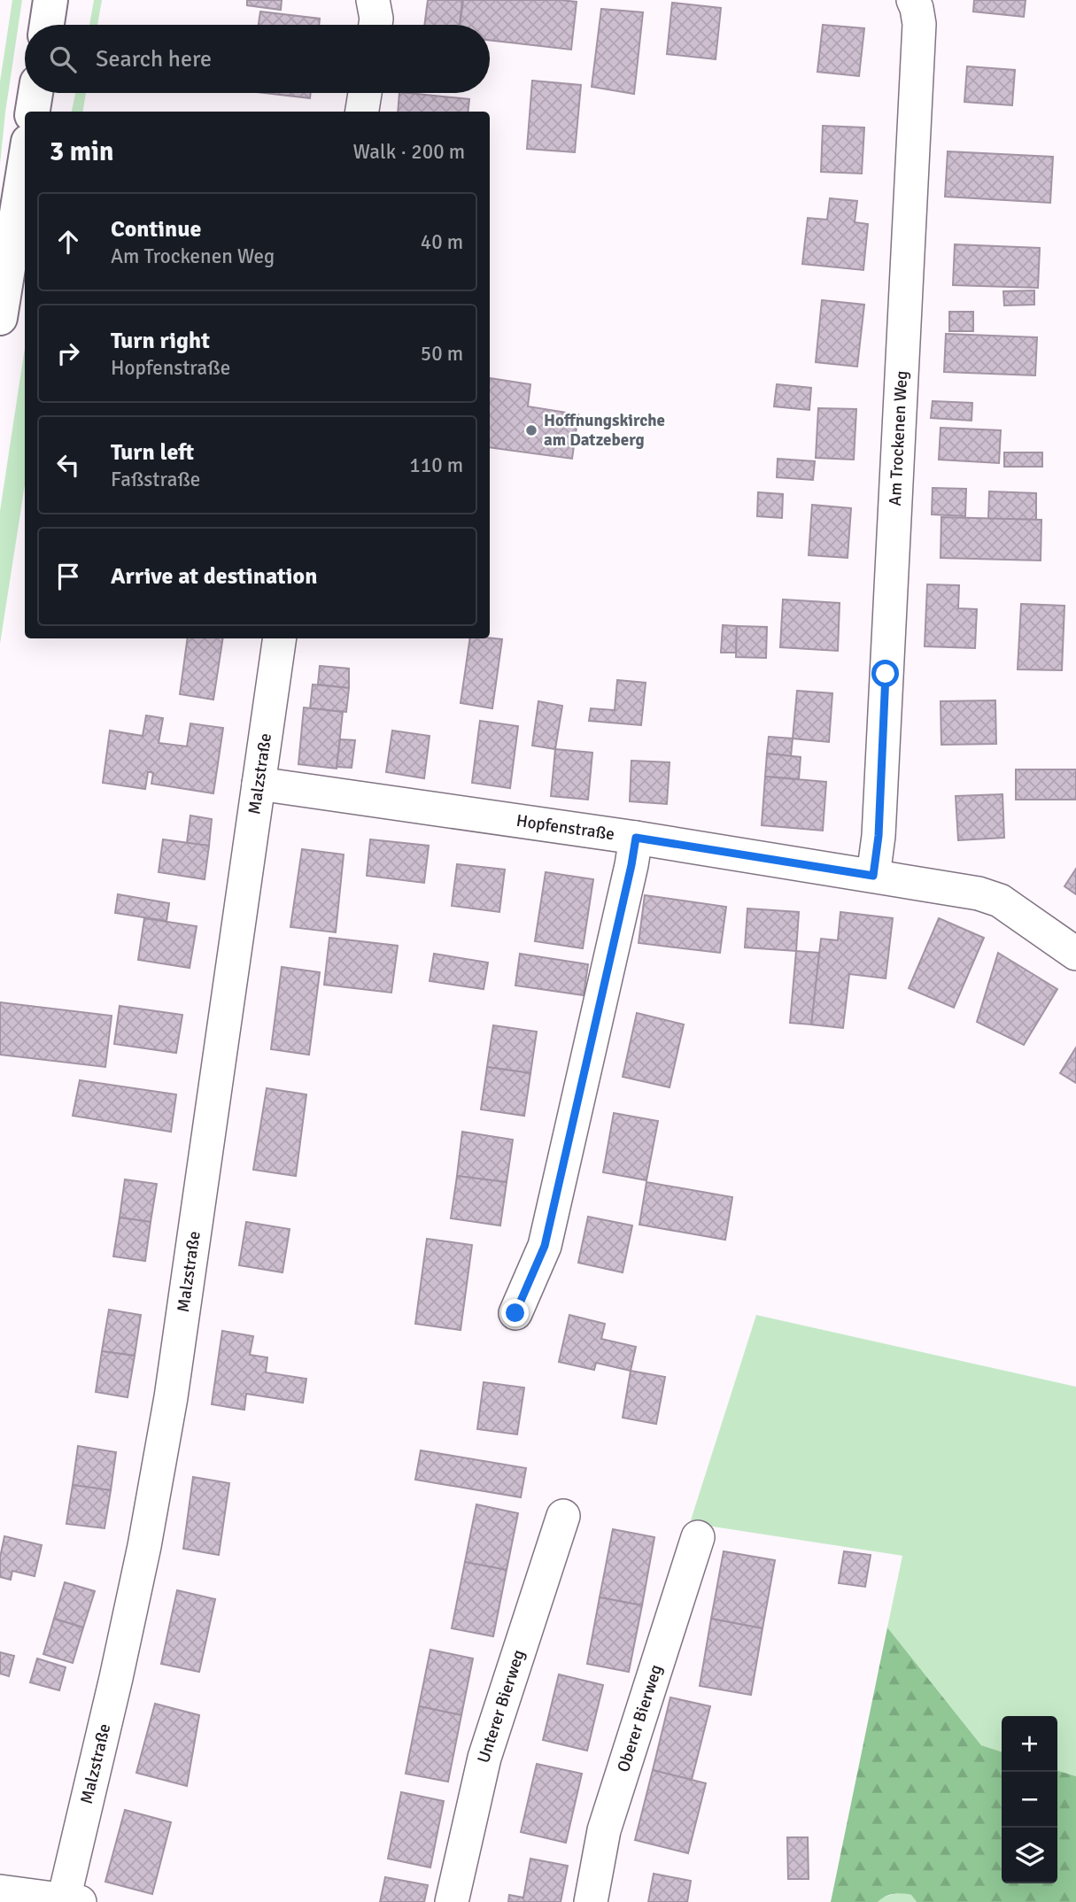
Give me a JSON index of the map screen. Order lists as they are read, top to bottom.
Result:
{
  "streets": {
    "street": [
      "Am Trockenen Weg",
      "Malzstraße",
      "Hopfenstraße",
      "Unterer Bierweg",
      "Oberer Bierweg"
    ]
  },
  "crossings": [
    ["Am Trockenen Weg", "Hopfenstraße"],
    ["Malzstraße", "Hopfenstraße"]
  ],
  "places": ["Hoffnungskirche am Datzeberg"],
  "page": {
    "search": "Search here",
    "heading": ["3 min", "Walk · 200 m"],
    "list": [
      ["Continue", "Am Trockenen Weg", "40 m"],
      ["Turn right", "Hopfenstraße", "50 m"],
      ["Turn left", "Faßstraße", "110 m"],
      "Arrive at destination"
    ],
    "map_buttons": ["+", "−"]
  }
}
